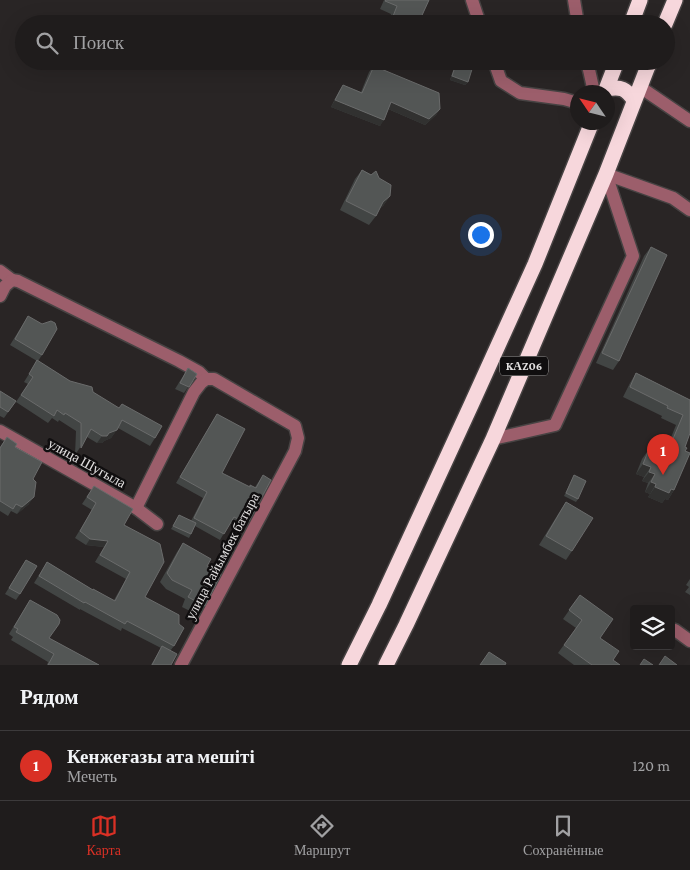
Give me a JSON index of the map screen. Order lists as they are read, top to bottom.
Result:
{
  "streets": {
    "highway": ["KАZ06"],
    "street": ["улица Шугыла", "улица Райымбек батыра"]
  },
  "north": "top left",
  "page": {
    "search": "Поиск",
    "pins": "1",
    "heading": "Рядом",
    "list": [
      {
        "mark": "1",
        "name": "Кенжеғазы ата мешіті",
        "note": "Мечеть",
        "value": "120 m"
      }
    ],
    "nav": ["Карта", "Маршрут", "Сохранённые"]
  }
}
